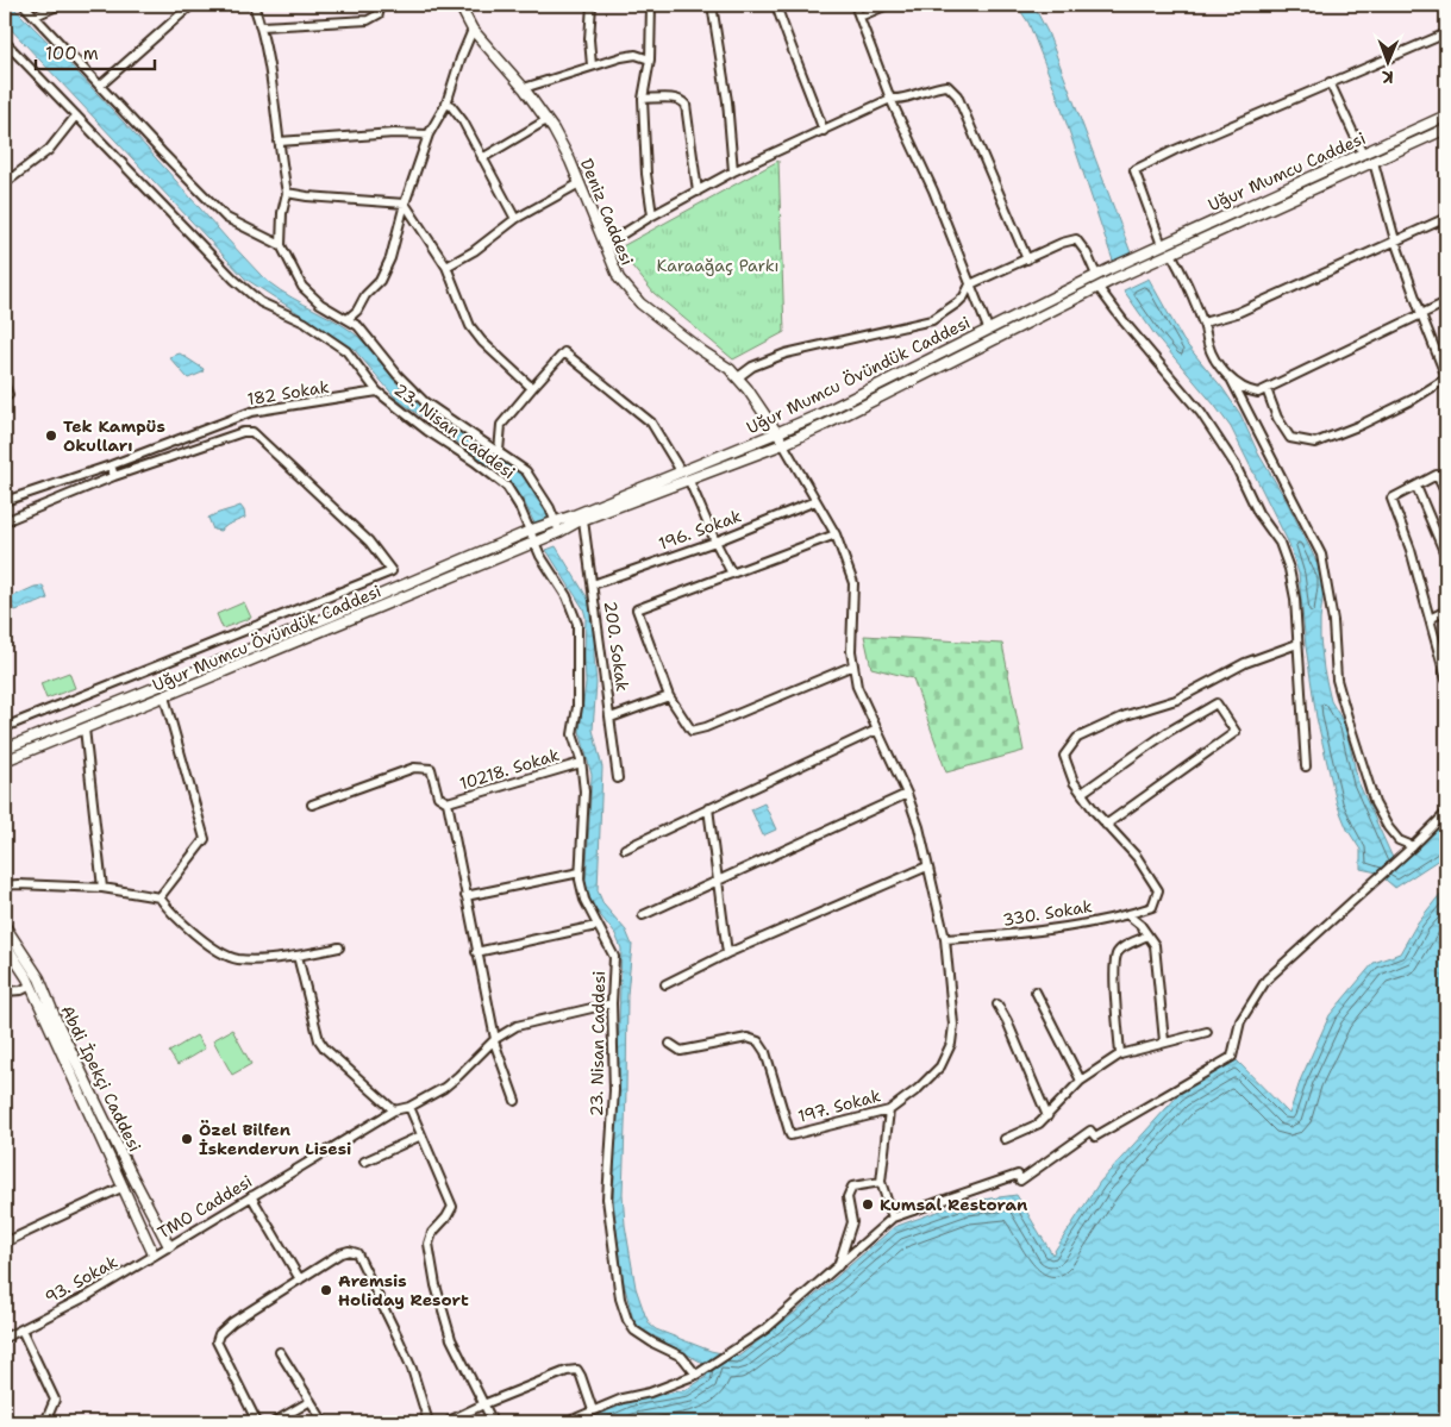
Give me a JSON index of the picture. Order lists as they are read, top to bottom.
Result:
{
  "streets": {
    "street": [
      "Uğur Mumcu Caddesi",
      "Deniz Caddesi",
      "Uğur Mumcu Övündük Caddesi",
      "182 Sokak",
      "23. Nisan Caddesi",
      "196. Sokak",
      "200. Sokak",
      "10218. Sokak",
      "330. Sokak",
      "Abdi İpekçi Caddesi",
      "197. Sokak",
      "TMO Caddesi",
      "93. Sokak"
    ]
  },
  "crossings": [
    ["Uğur Mumcu Caddesi", "Uğur Mumcu Övündük Caddesi"],
    ["Deniz Caddesi", "Uğur Mumcu Övündük Caddesi"],
    ["Uğur Mumcu Övündük Caddesi", "23. Nisan Caddesi"],
    ["Uğur Mumcu Övündük Caddesi", "200. Sokak"],
    ["182 Sokak", "23. Nisan Caddesi"],
    ["23. Nisan Caddesi", "10218. Sokak"],
    ["23. Nisan Caddesi", "TMO Caddesi"],
    ["196. Sokak", "200. Sokak"],
    ["330. Sokak", "197. Sokak"],
    ["Abdi İpekçi Caddesi", "TMO Caddesi"],
    ["Abdi İpekçi Caddesi", "93. Sokak"],
    ["TMO Caddesi", "93. Sokak"]
  ],
  "parks": ["Karaağaç Parkı"],
  "places": [
    "Tek Kampüs Okulları",
    "Özel Bilfen İskenderun Lisesi",
    "Kumsal Restoran",
    "Aremsis Holiday Resort"
  ],
  "scale_bar": "100 m",
  "north": "bottom"
}
